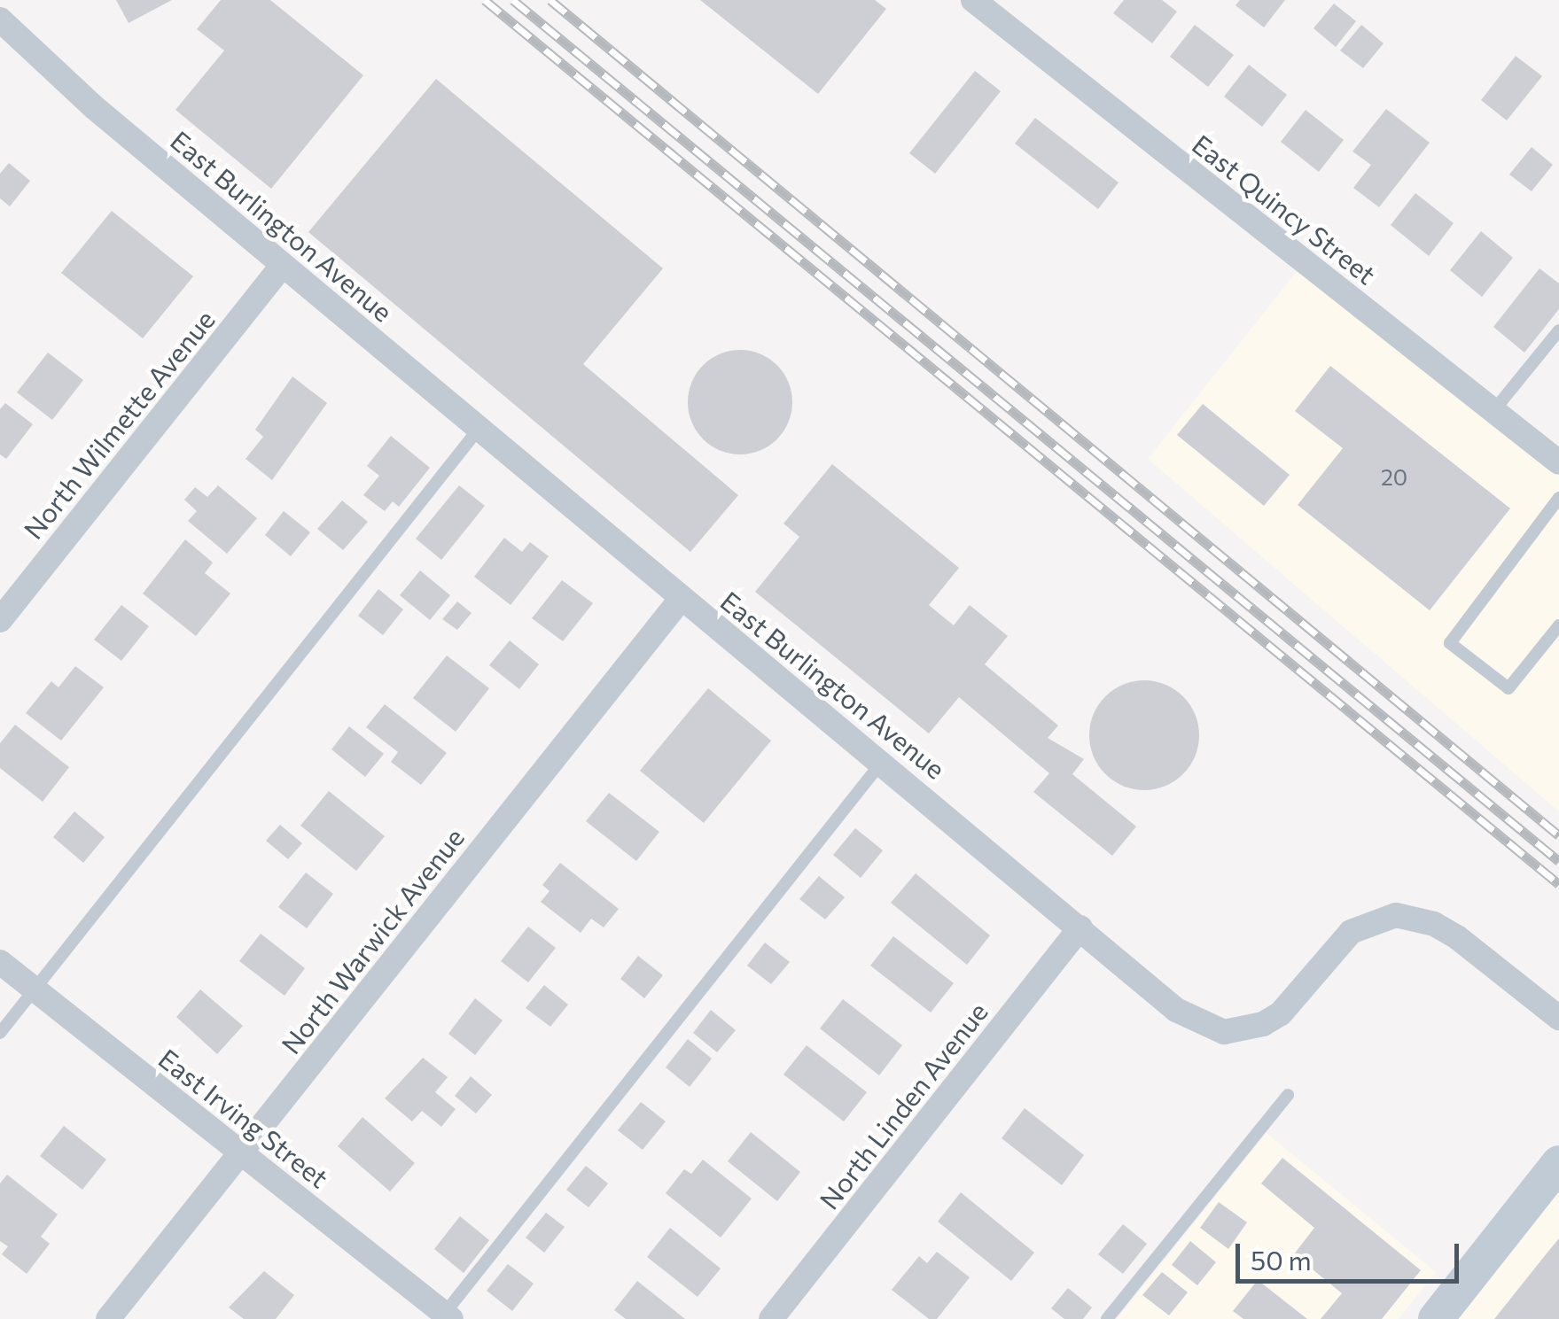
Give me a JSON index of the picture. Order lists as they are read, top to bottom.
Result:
{
  "streets": {
    "street": [
      "East Quincy Street",
      "East Burlington Avenue",
      "North Wilmette Avenue",
      "North Warwick Avenue",
      "North Linden Avenue",
      "East Irving Street"
    ]
  },
  "crossings": [
    ["East Burlington Avenue", "North Wilmette Avenue"],
    ["East Burlington Avenue", "North Warwick Avenue"],
    ["East Burlington Avenue", "North Linden Avenue"],
    ["North Warwick Avenue", "East Irving Street"]
  ],
  "house_numbers": ["20"],
  "scale_bar": "50 m"
}
